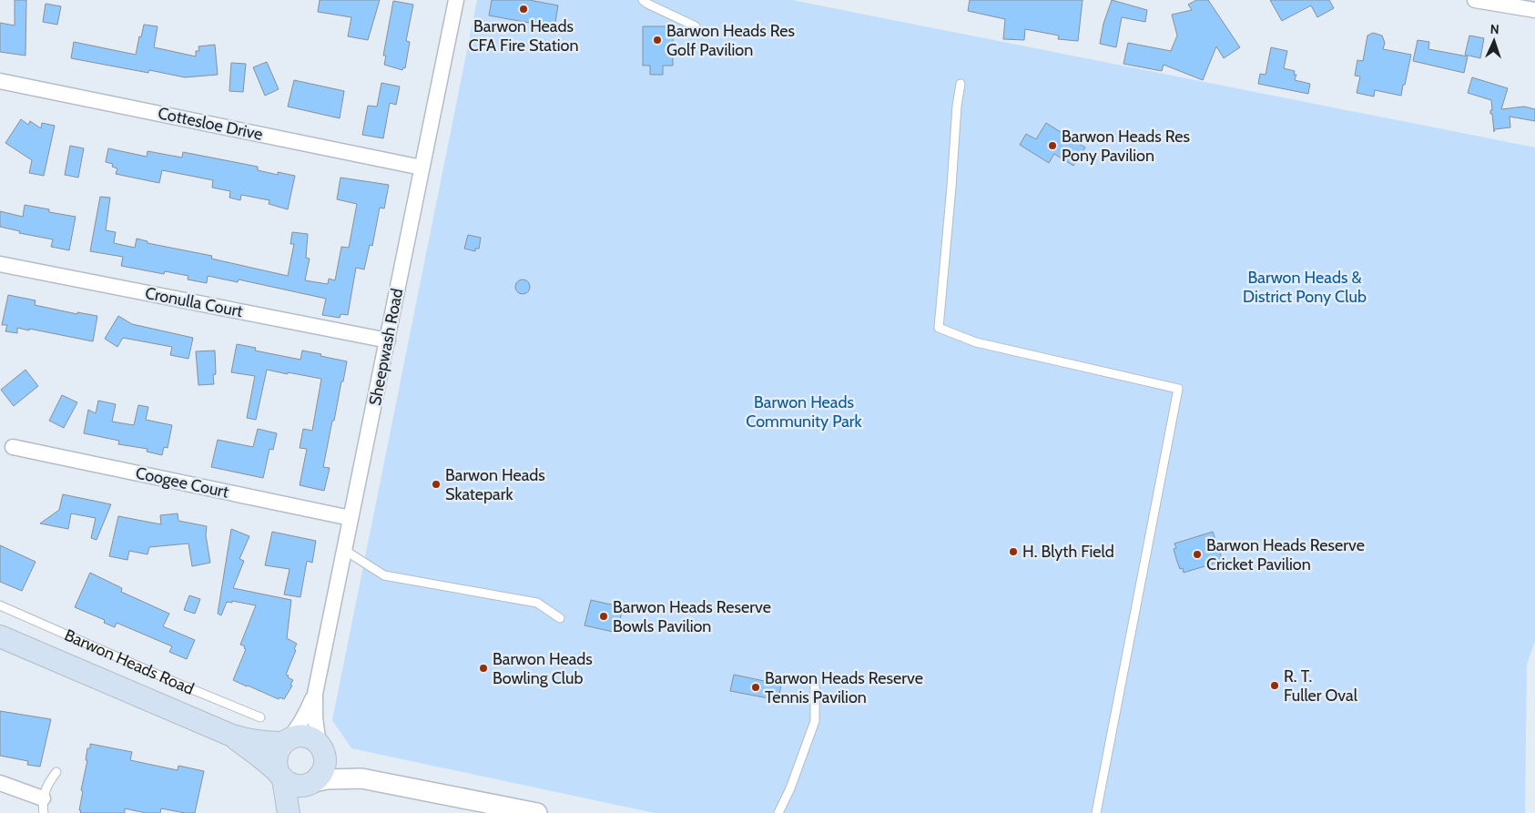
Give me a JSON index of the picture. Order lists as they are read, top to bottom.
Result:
{
  "streets": {
    "main road": ["Barwon Heads Road"],
    "street": [
      "Cottesloe Drive",
      "Cronulla Court",
      "Sheepwash Road",
      "Coogee Court"
    ]
  },
  "crossings": [
    ["Cottesloe Drive", "Sheepwash Road"],
    ["Cronulla Court", "Sheepwash Road"],
    ["Sheepwash Road", "Coogee Court"],
    ["Sheepwash Road", "Barwon Heads Road"]
  ],
  "parks": ["Barwon Heads & District Pony Club", "Barwon Heads Community Park"],
  "places": [
    "Barwon Heads CFA Fire Station",
    "Barwon Heads Res Golf Pavilion",
    "Barwon Heads Res Pony Pavilion",
    "Barwon Heads Skatepark",
    "H. Blyth Field",
    "Barwon Heads Reserve Cricket Pavilion",
    "Barwon Heads Reserve Bowls Pavilion",
    "Barwon Heads Bowling Club",
    "R. T. Fuller Oval",
    "Barwon Heads Reserve Tennis Pavilion"
  ],
  "north": "top"
}
